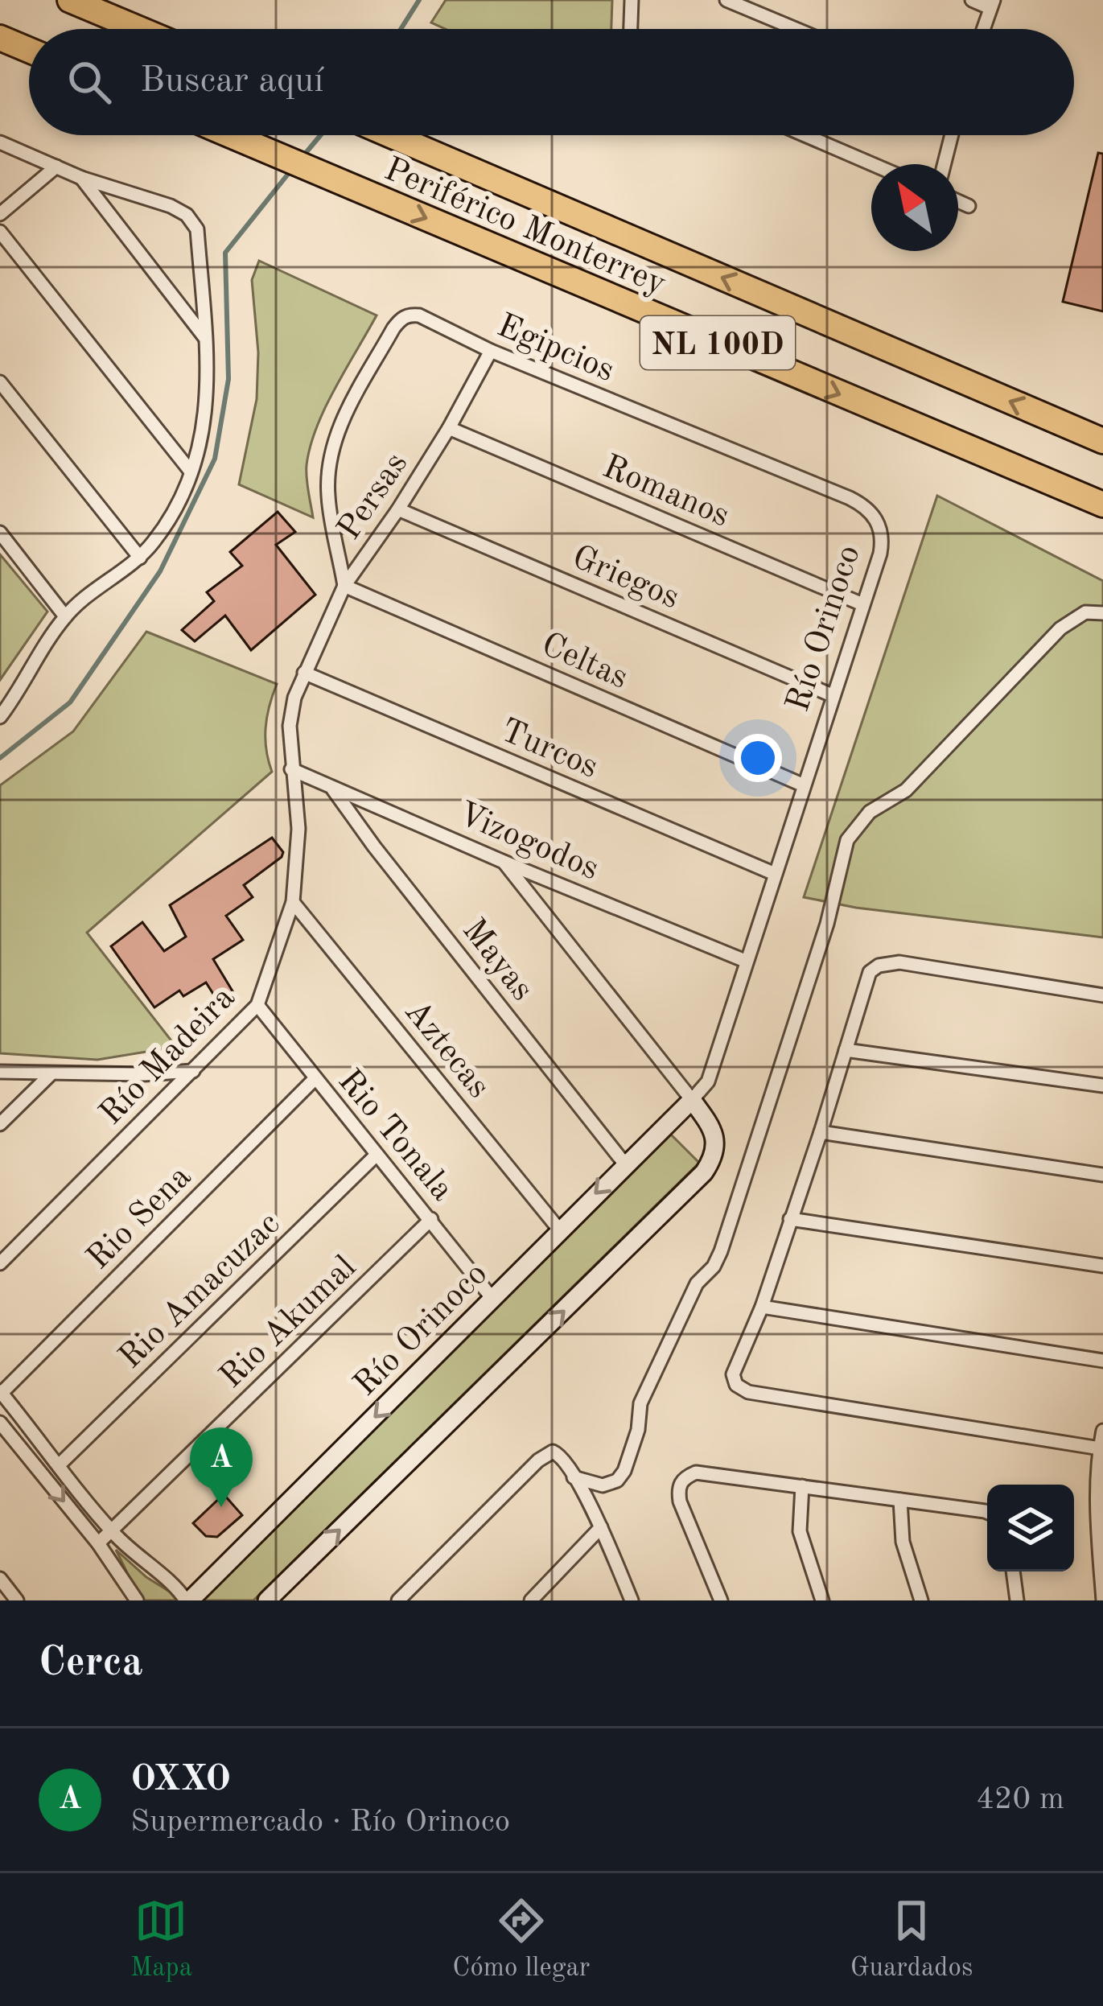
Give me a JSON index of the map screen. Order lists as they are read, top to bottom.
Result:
{
  "streets": {
    "highway": ["Periférico Monterrey", "NL 100D"],
    "street": [
      "Egipcios",
      "Romanos",
      "Persas",
      "Griegos",
      "Río Orinoco",
      "Celtas",
      "Turcos",
      "Vizogodos",
      "Mayas",
      "Aztecas",
      "Río Madeira",
      "Rio Tonala",
      "Rio Sena",
      "Rio Amacuzac",
      "Rio Akumal"
    ]
  },
  "crossings": [
    ["Egipcios", "Persas"],
    ["Egipcios", "Río Orinoco"],
    ["Egipcios", "Celtas"],
    ["Romanos", "Persas"],
    ["Romanos", "Río Orinoco"],
    ["Persas", "Griegos"],
    ["Persas", "Celtas"],
    ["Persas", "Turcos"],
    ["Persas", "Río Madeira"],
    ["Griegos", "Río Orinoco"],
    ["Río Orinoco", "Celtas"],
    ["Río Orinoco", "Turcos"],
    ["Río Orinoco", "Vizogodos"],
    ["Río Orinoco", "Mayas"],
    ["Río Orinoco", "Aztecas"],
    ["Río Orinoco", "Rio Tonala"],
    ["Turcos", "Río Madeira"],
    ["Vizogodos", "Mayas"],
    ["Vizogodos", "Río Madeira"],
    ["Aztecas", "Río Madeira"],
    ["Río Madeira", "Rio Tonala"],
    ["Rio Tonala", "Rio Sena"],
    ["Rio Tonala", "Rio Amacuzac"],
    ["Rio Tonala", "Rio Akumal"]
  ],
  "north": "top left",
  "page": {
    "search": "Buscar aquí",
    "pins": "A",
    "heading": "Cerca",
    "list": [
      {
        "mark": "A",
        "name": "OXXO",
        "note": "Supermercado · Río Orinoco",
        "value": "420 m"
      }
    ],
    "nav": ["Mapa", "Cómo llegar", "Guardados"]
  }
}
